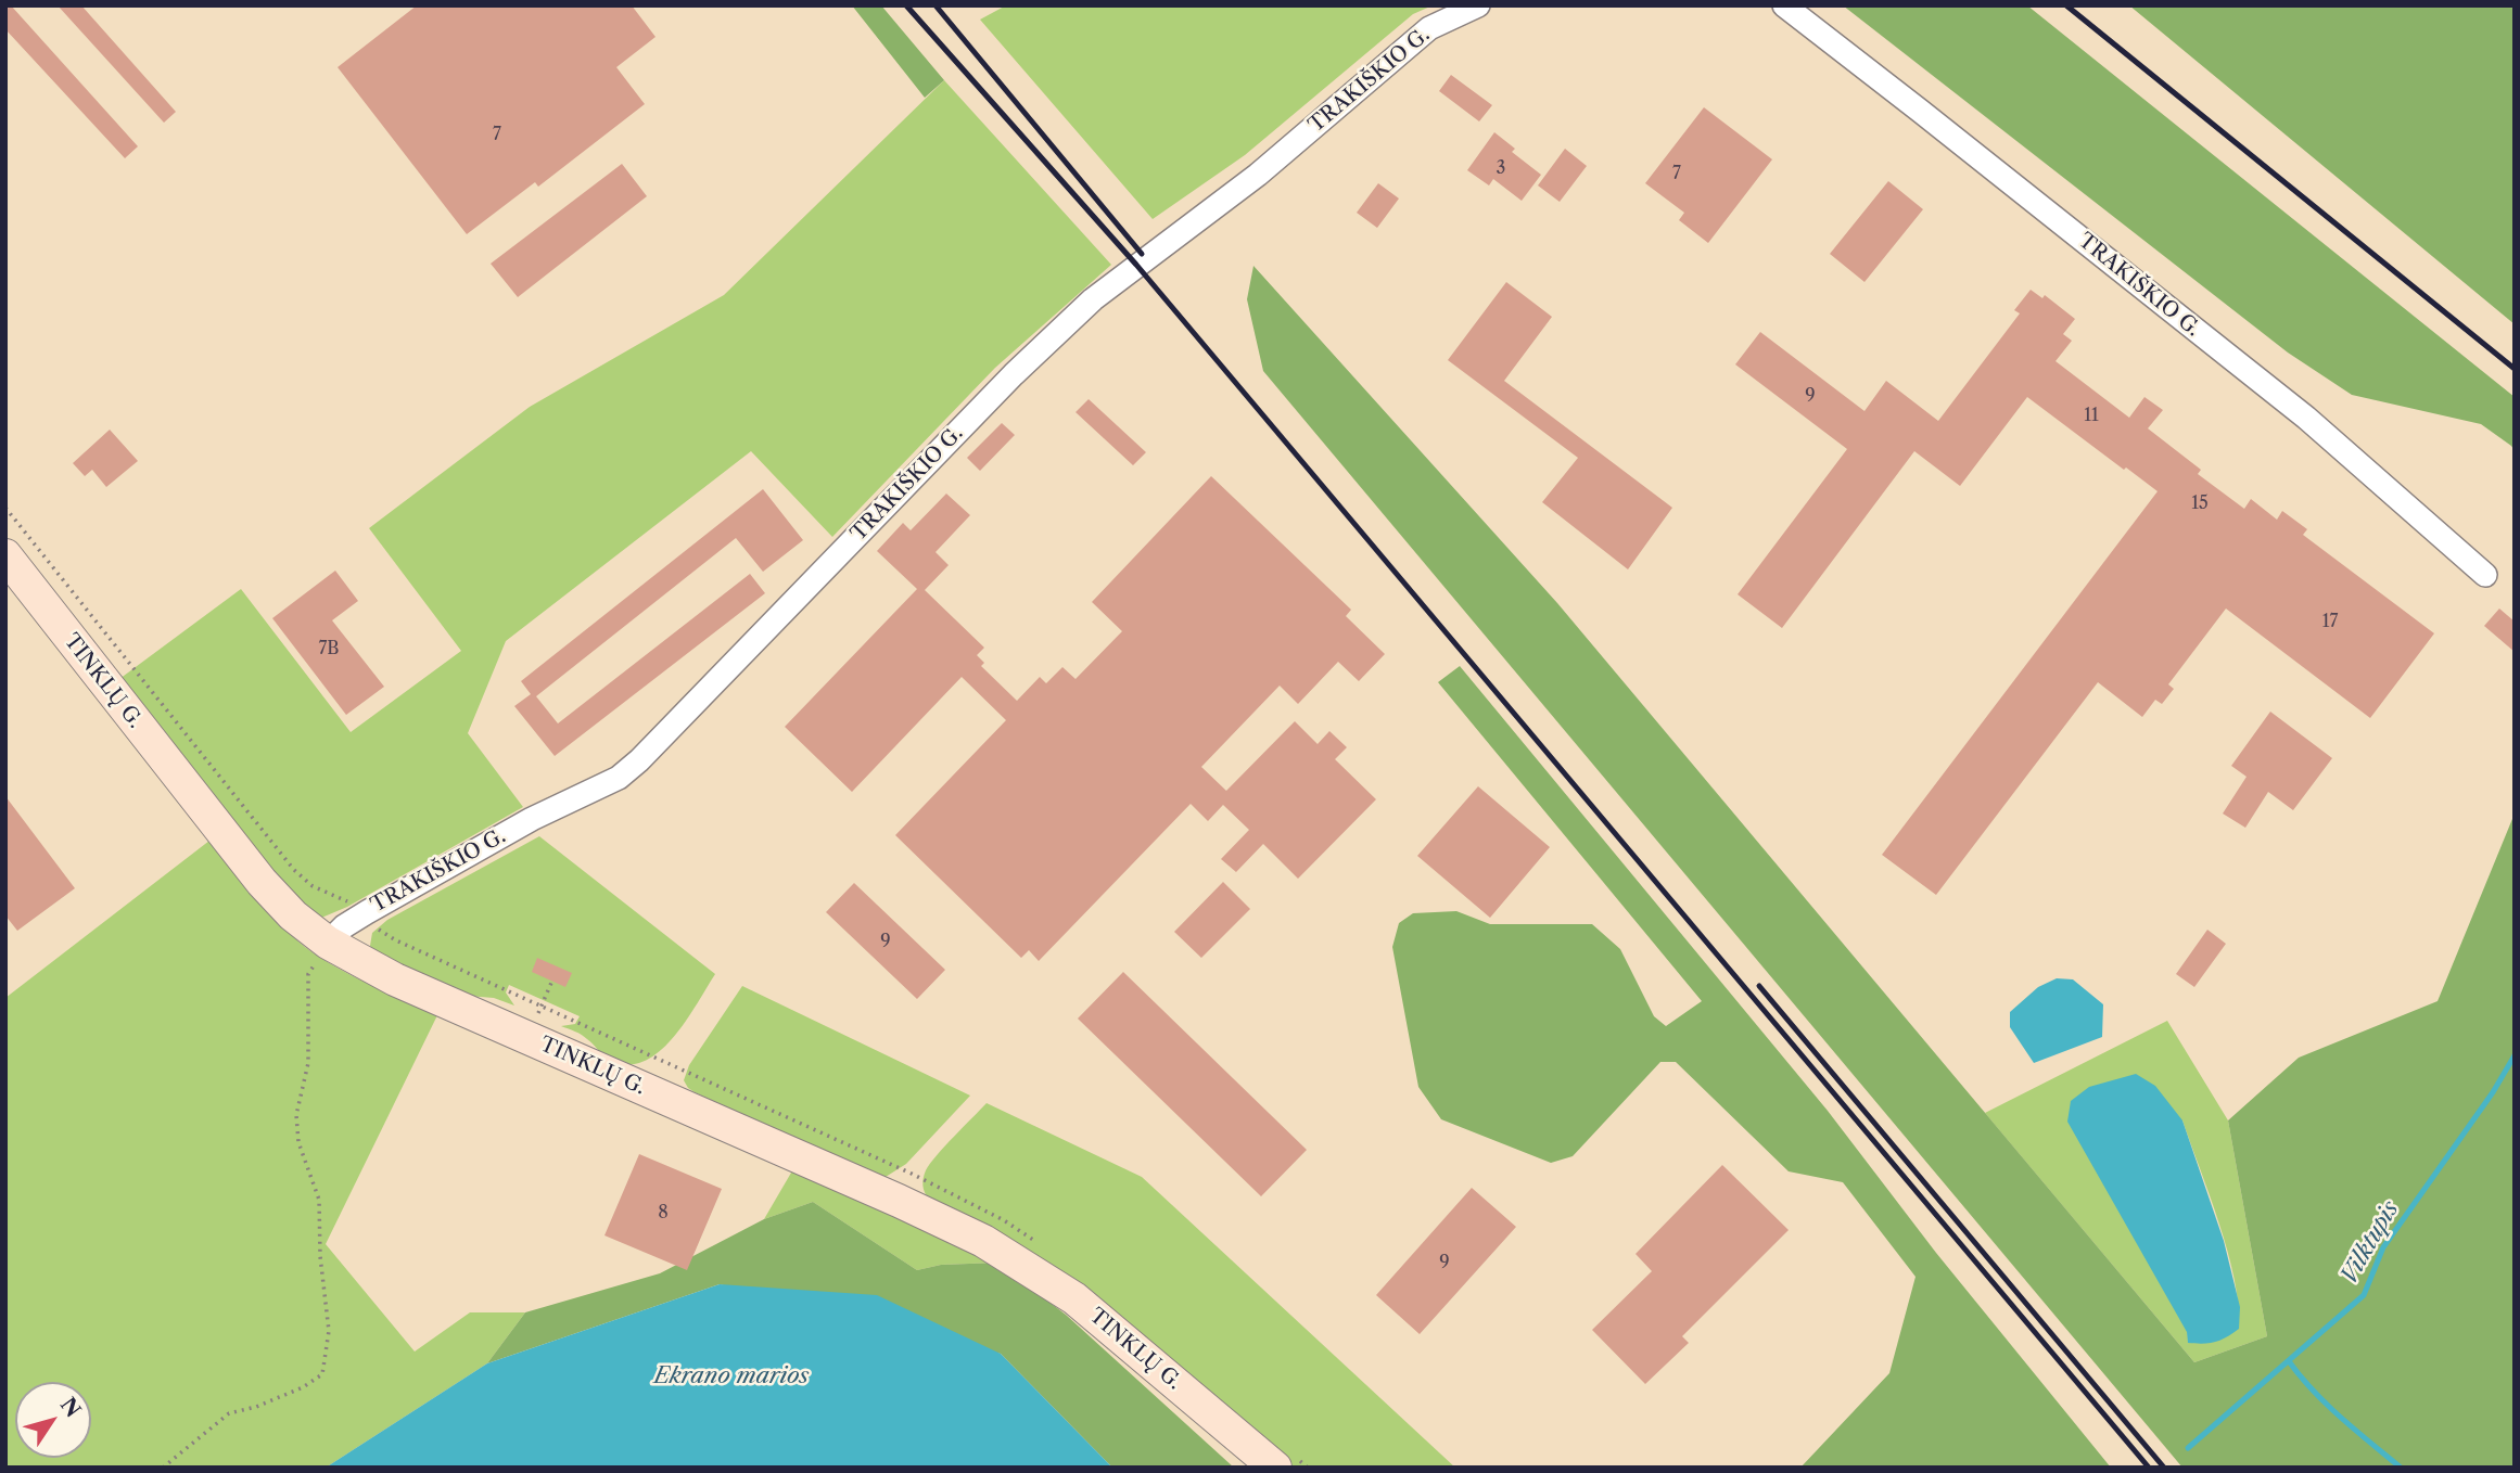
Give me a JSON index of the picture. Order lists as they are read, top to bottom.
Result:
{
  "streets": {
    "main road": ["TINKLŲ G."],
    "street": ["TRAKIŠKIO G."]
  },
  "crossings": [
    ["TRAKIŠKIO G.", "TINKLŲ G."]
  ],
  "water": ["Vilktupis", "Ekrano marios"],
  "house_numbers": [
    "7",
    "3",
    "7",
    "9",
    "11",
    "15",
    "17",
    "7B",
    "9",
    "8",
    "9"
  ],
  "north": "top right"
}
